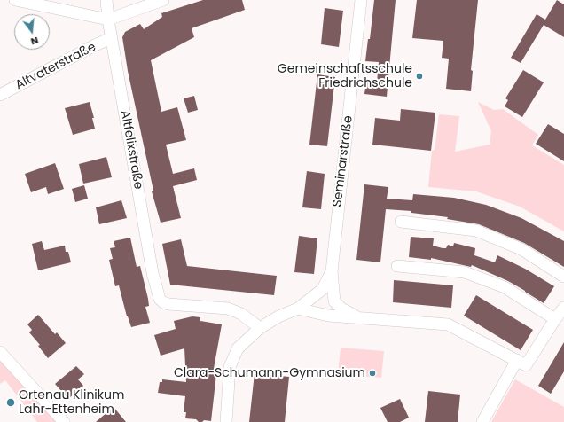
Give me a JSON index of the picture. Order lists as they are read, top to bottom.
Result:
{
  "streets": {
    "street": ["Altvaterstraße", "Altfelixstraße", "Seminarstraße"]
  },
  "crossings": [
    ["Altvaterstraße", "Altfelixstraße"],
    ["Altfelixstraße", "Seminarstraße"]
  ],
  "places": ["Gemeinschaftsschule Friedrichschule", "Clara-Schumann-Gymnasium", "Ortenau Klinikum Lahr-Ettenheim"],
  "north": "bottom"
}
